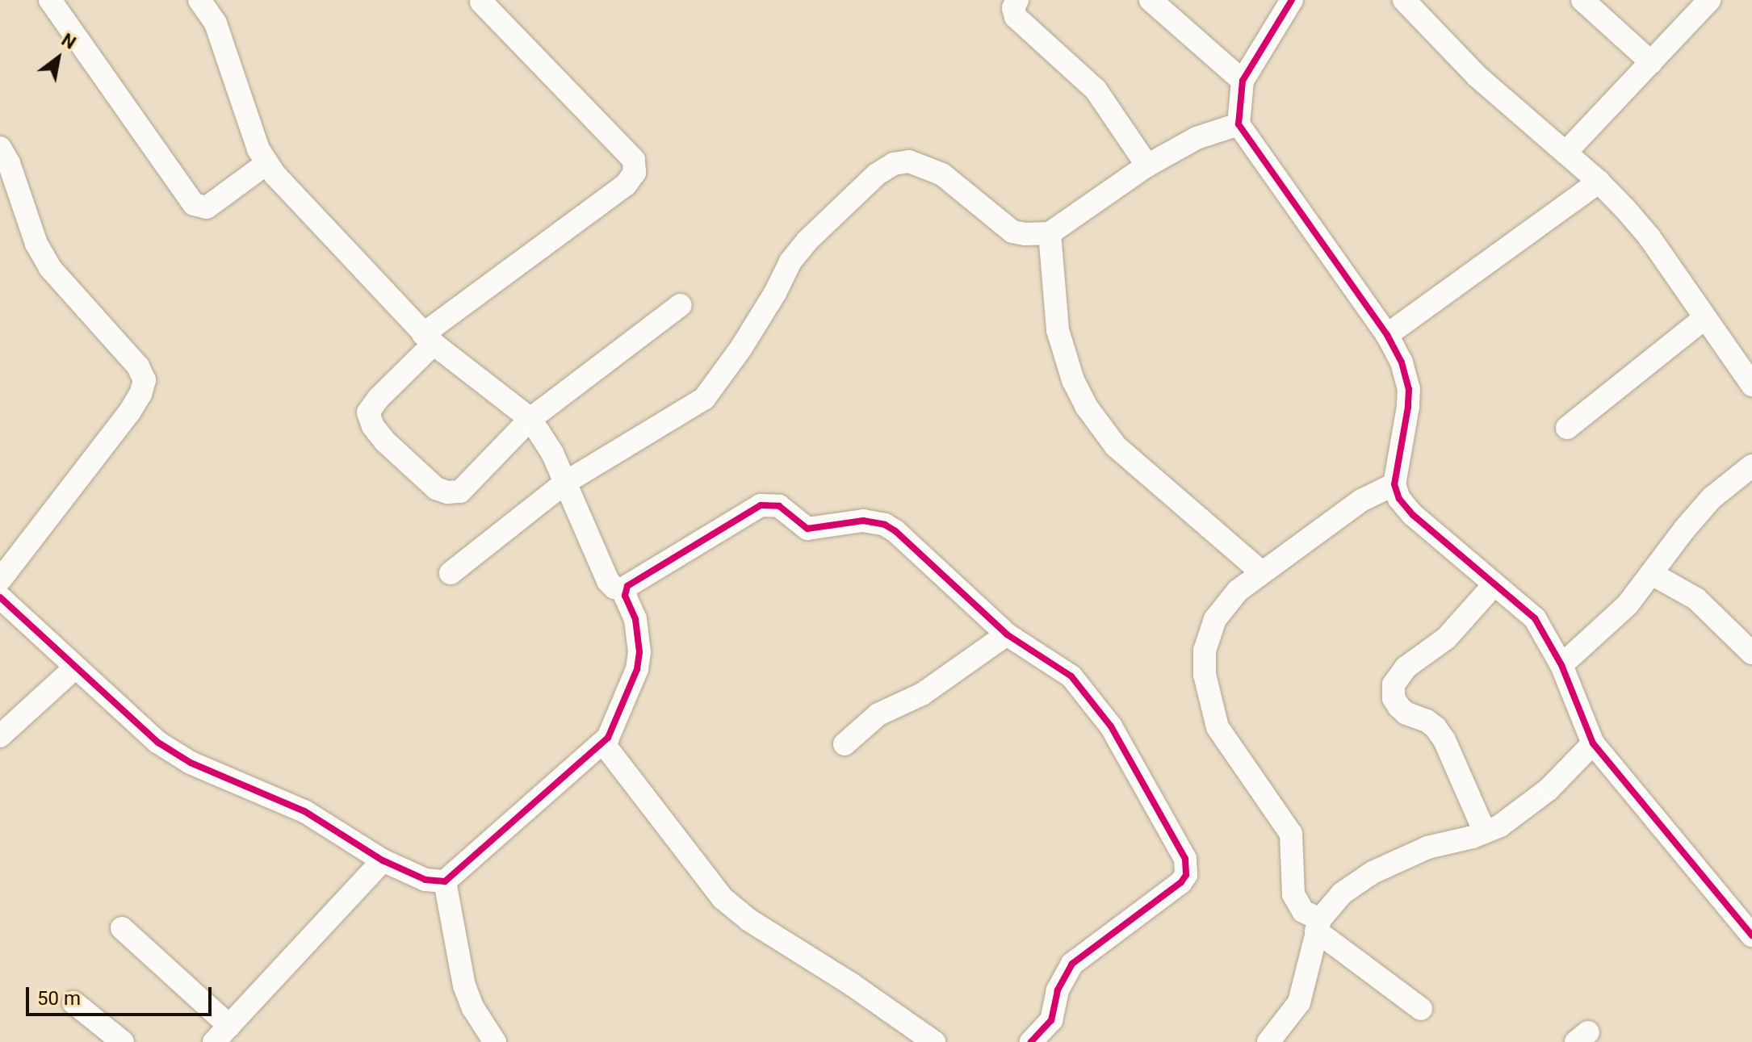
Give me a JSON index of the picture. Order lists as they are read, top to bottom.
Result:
{
  "scale_bar": "50 m",
  "north": "top right"
}
